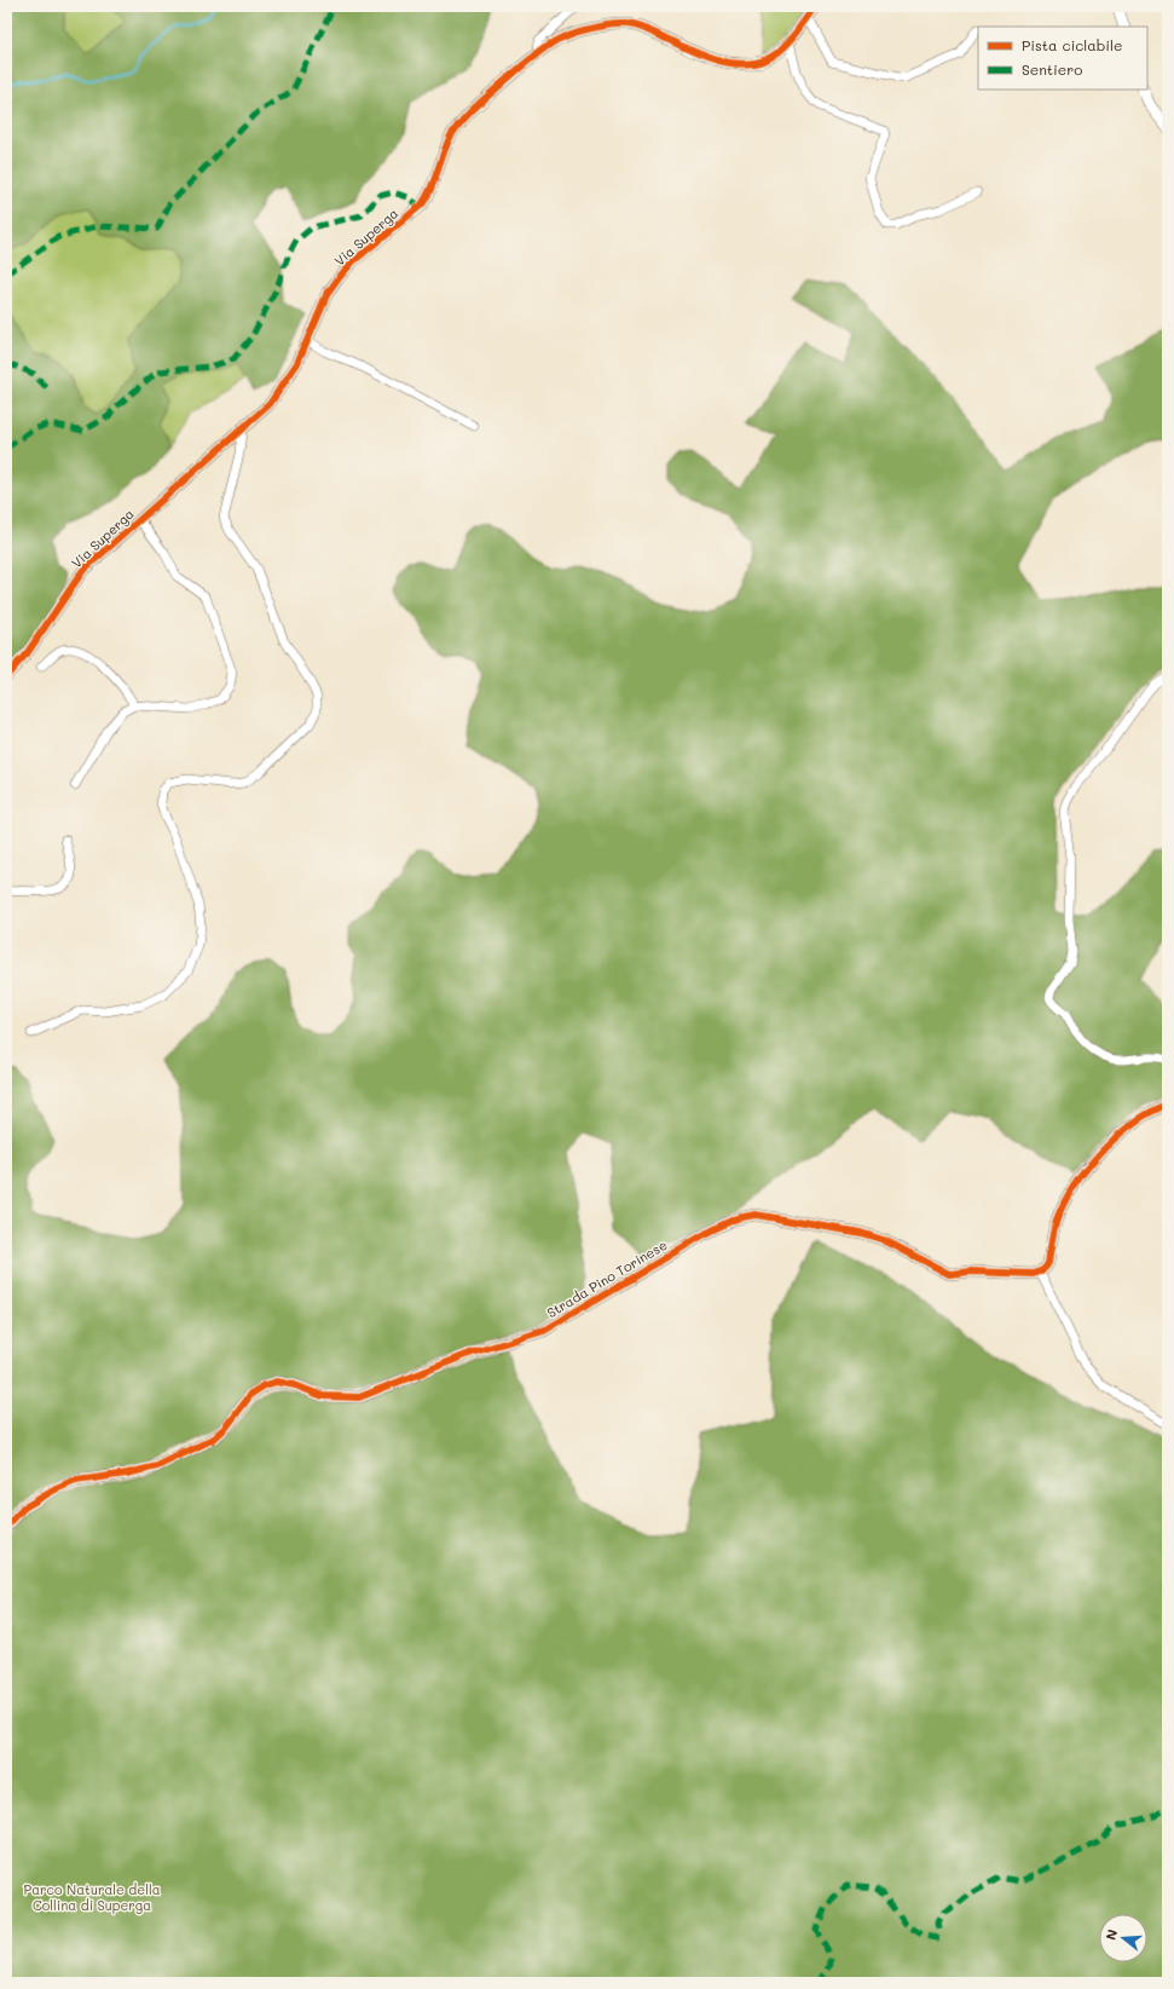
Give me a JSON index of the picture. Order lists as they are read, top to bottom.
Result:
{
  "streets": {
    "street": ["Via Superga", "Strada Pino Torinese"]
  },
  "parks": ["Parco Naturale della Collina di Superga"],
  "legend": ["Pista ciclabile", "Sentiero"],
  "north": "left"
}
